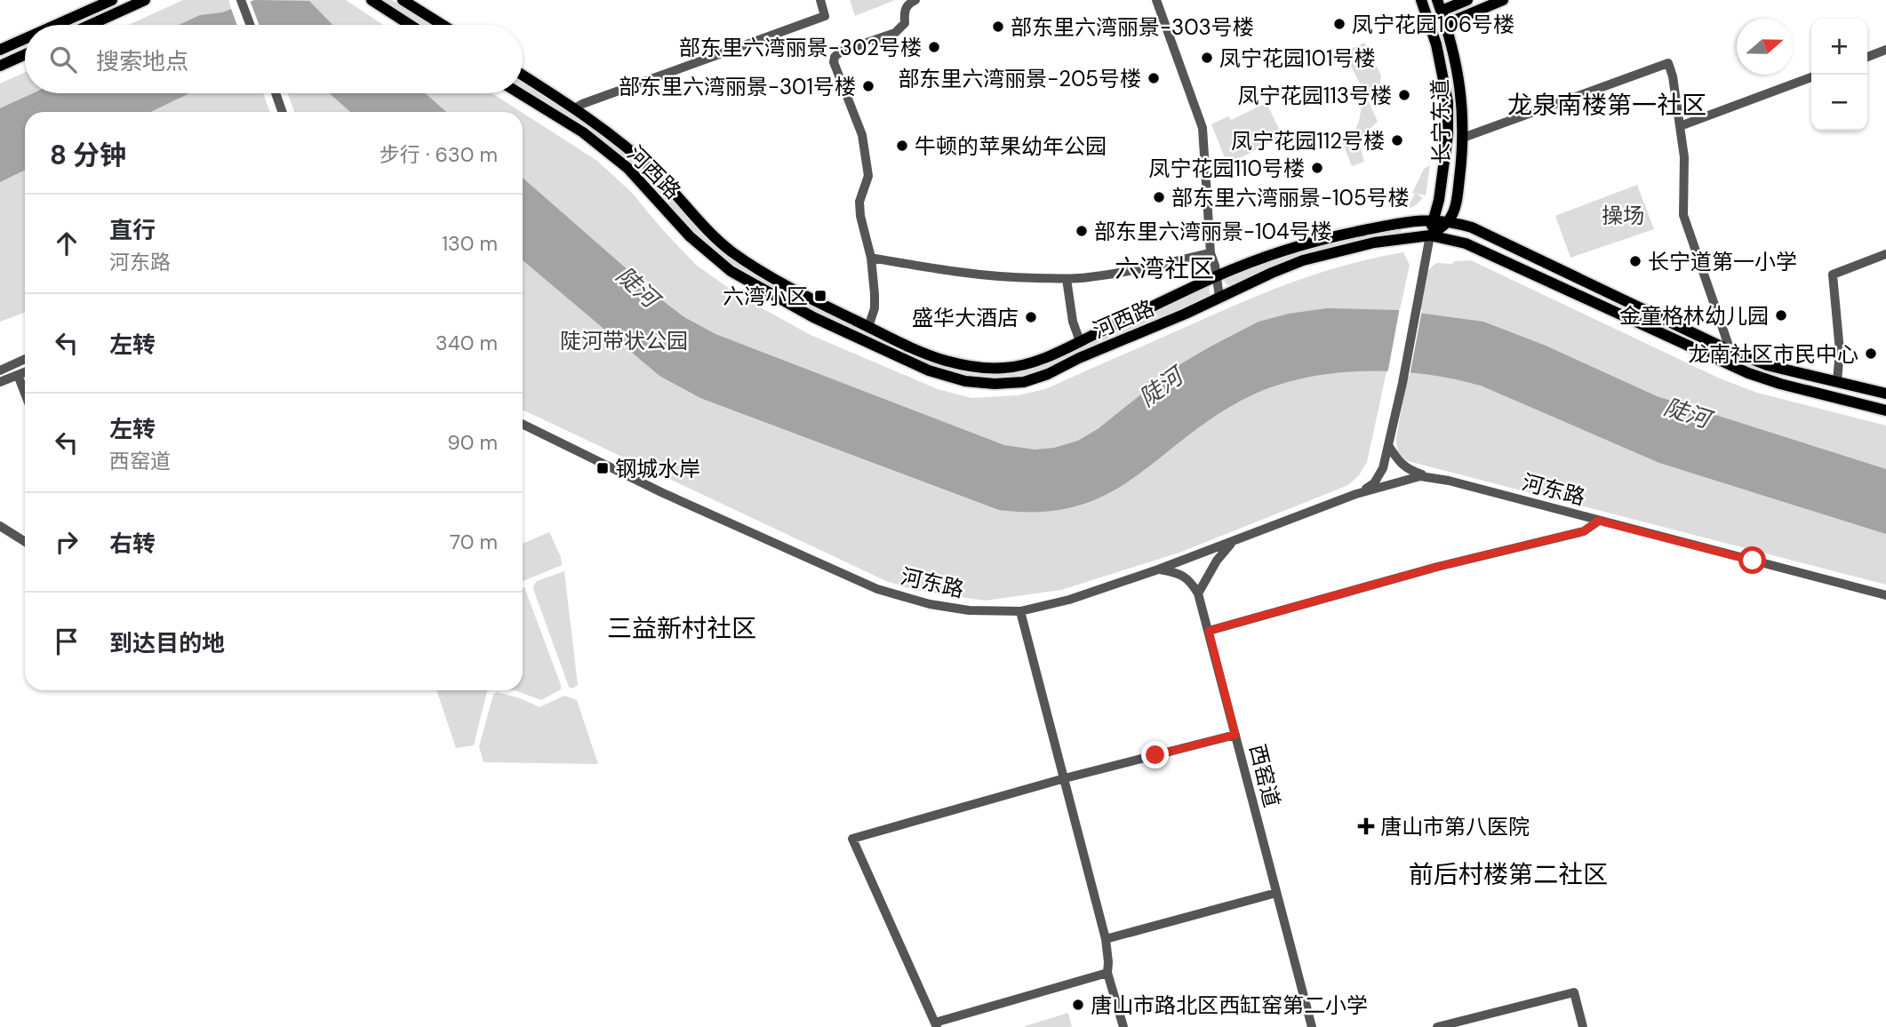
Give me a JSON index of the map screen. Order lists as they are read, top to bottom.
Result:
{
  "streets": {
    "main road": ["长宁东道", "河西路"],
    "street": ["河东路", "西窑道"]
  },
  "crossings": [
    ["长宁东道", "河西路"],
    ["长宁东道", "河东路"]
  ],
  "districts": [
    "龙泉南楼第一社区",
    "六湾社区",
    "三益新村社区",
    "前后村楼第二社区"
  ],
  "water": ["陡河"],
  "parks": ["操场", "陡河带状公园"],
  "places": {
    "other": [
      "凤宁花园106号楼",
      "部东里六湾丽景-303号楼",
      "部东里六湾丽景-302号楼",
      "凤宁花园101号楼",
      "部东里六湾丽景-205号楼",
      "部东里六湾丽景-301号楼",
      "凤宁花园113号楼",
      "凤宁花园112号楼",
      "牛顿的苹果幼年公园",
      "凤宁花园110号楼",
      "部东里六湾丽景-105号楼",
      "部东里六湾丽景-104号楼",
      "长宁道第一小学",
      "金童格林幼儿园",
      "盛华大酒店",
      "龙南社区市民中心",
      "唐山市路北区西缸窑第二小学"
    ],
    "transit": ["六湾小区", "钢城水岸"],
    "health": ["唐山市第八医院"]
  },
  "north": "right",
  "page": {
    "map_buttons": ["+", "−"],
    "search": "搜索地点",
    "heading": ["8 分钟", "步行 · 630 m"],
    "list": [
      ["直行", "河东路", "130 m"],
      ["左转", "340 m"],
      ["左转", "西窑道", "90 m"],
      ["右转", "70 m"],
      "到达目的地"
    ]
  }
}
